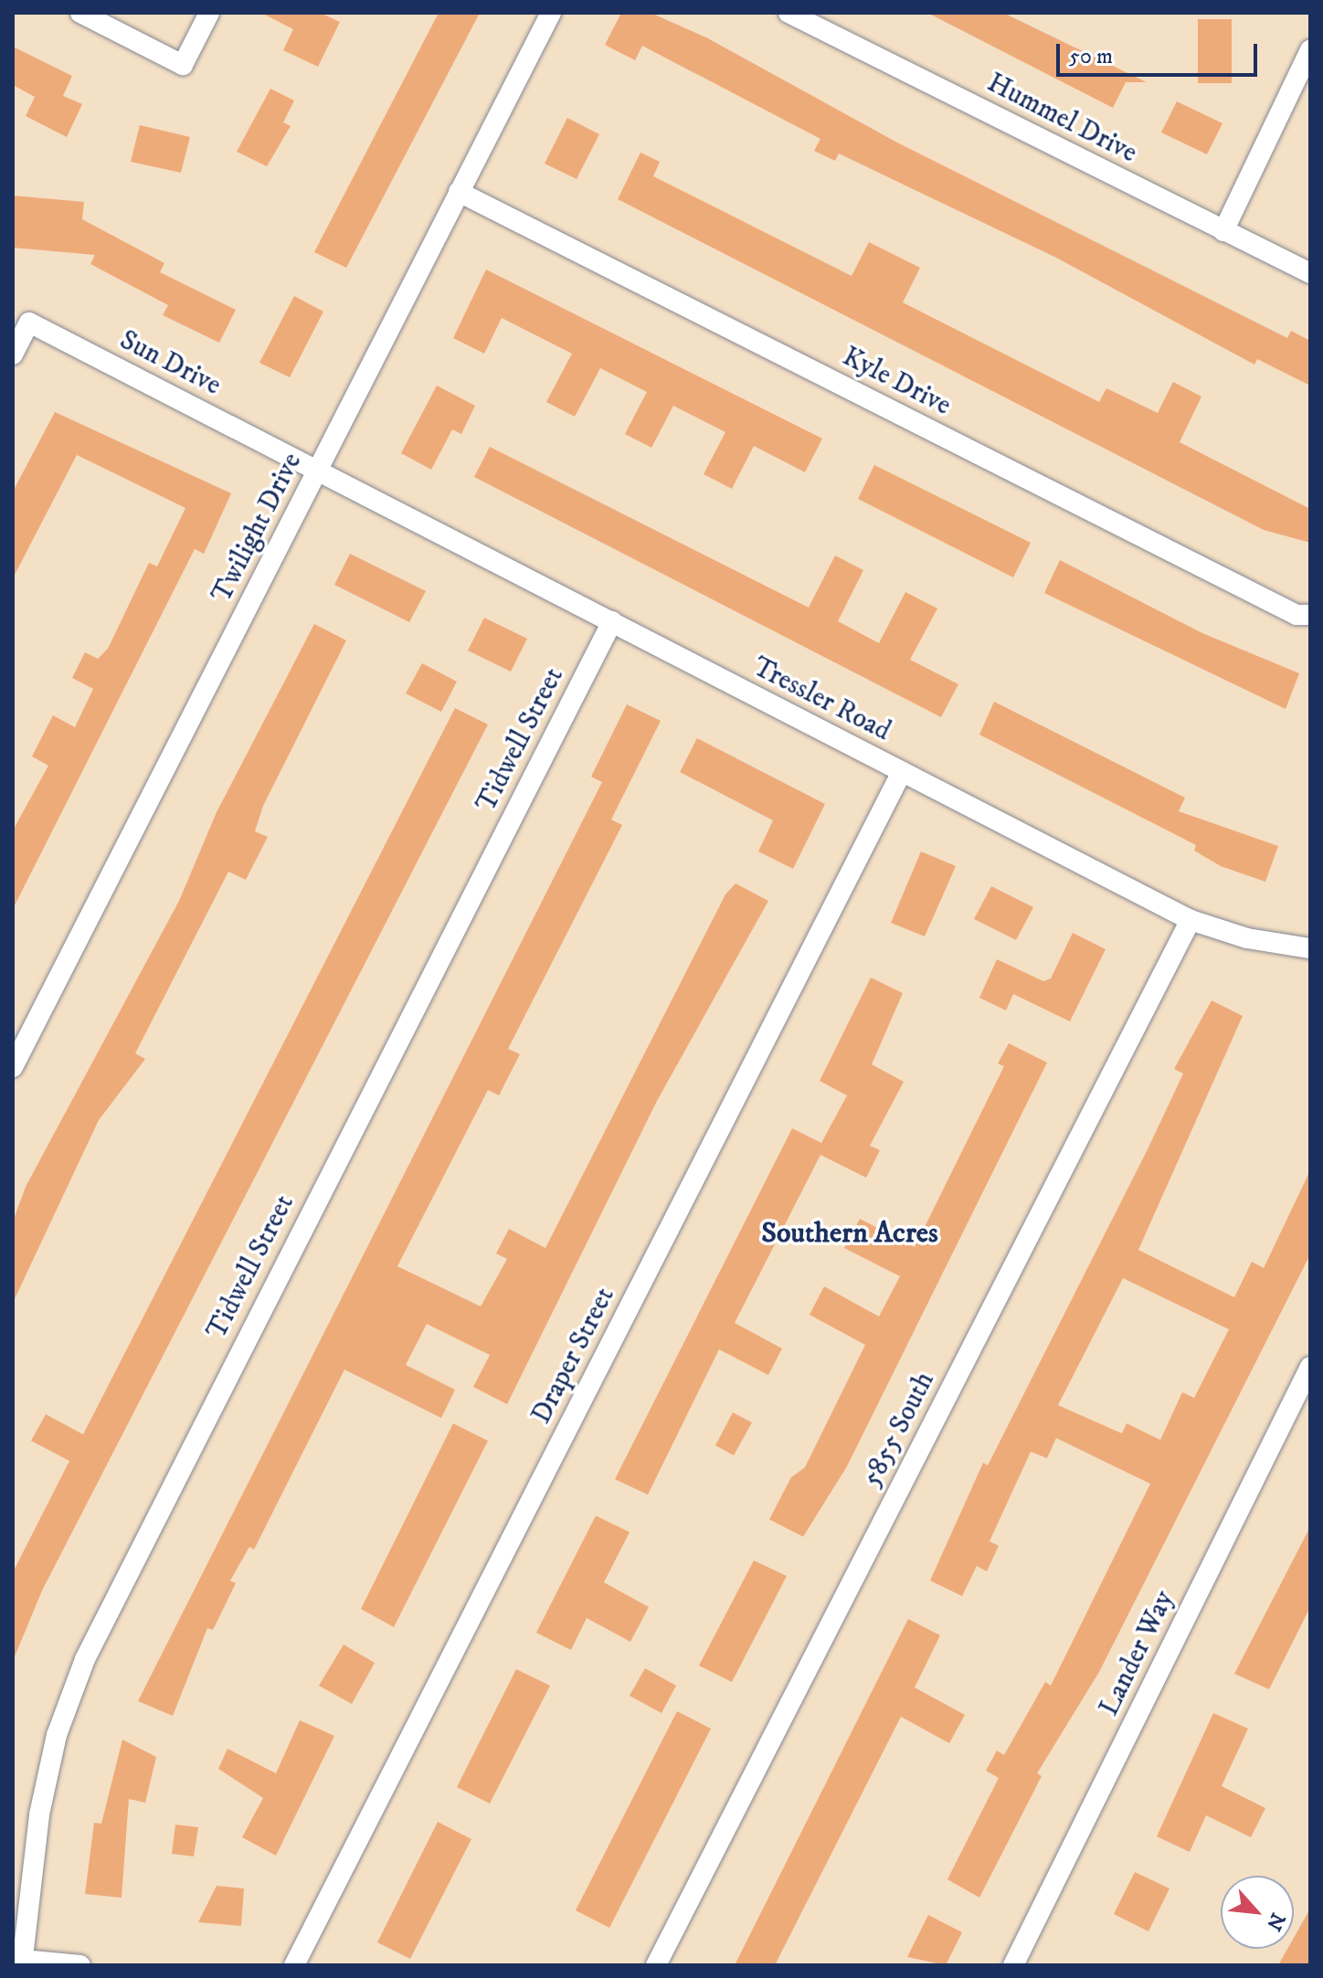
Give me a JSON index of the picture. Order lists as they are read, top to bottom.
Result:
{
  "streets": {
    "street": [
      "Hummel Drive",
      "Sun Drive",
      "Kyle Drive",
      "Twilight Drive",
      "Tressler Road",
      "Tidwell Street",
      "Draper Street",
      "5855 South",
      "Lander Way"
    ]
  },
  "crossings": [
    ["Sun Drive", "Twilight Drive"],
    ["Sun Drive", "Tressler Road"],
    ["Kyle Drive", "Twilight Drive"],
    ["Twilight Drive", "Tressler Road"],
    ["Tressler Road", "Tidwell Street"],
    ["Tressler Road", "Draper Street"],
    ["Tressler Road", "5855 South"]
  ],
  "districts": ["Southern Acres"],
  "scale_bar": "50 m",
  "north": "bottom right"
}
